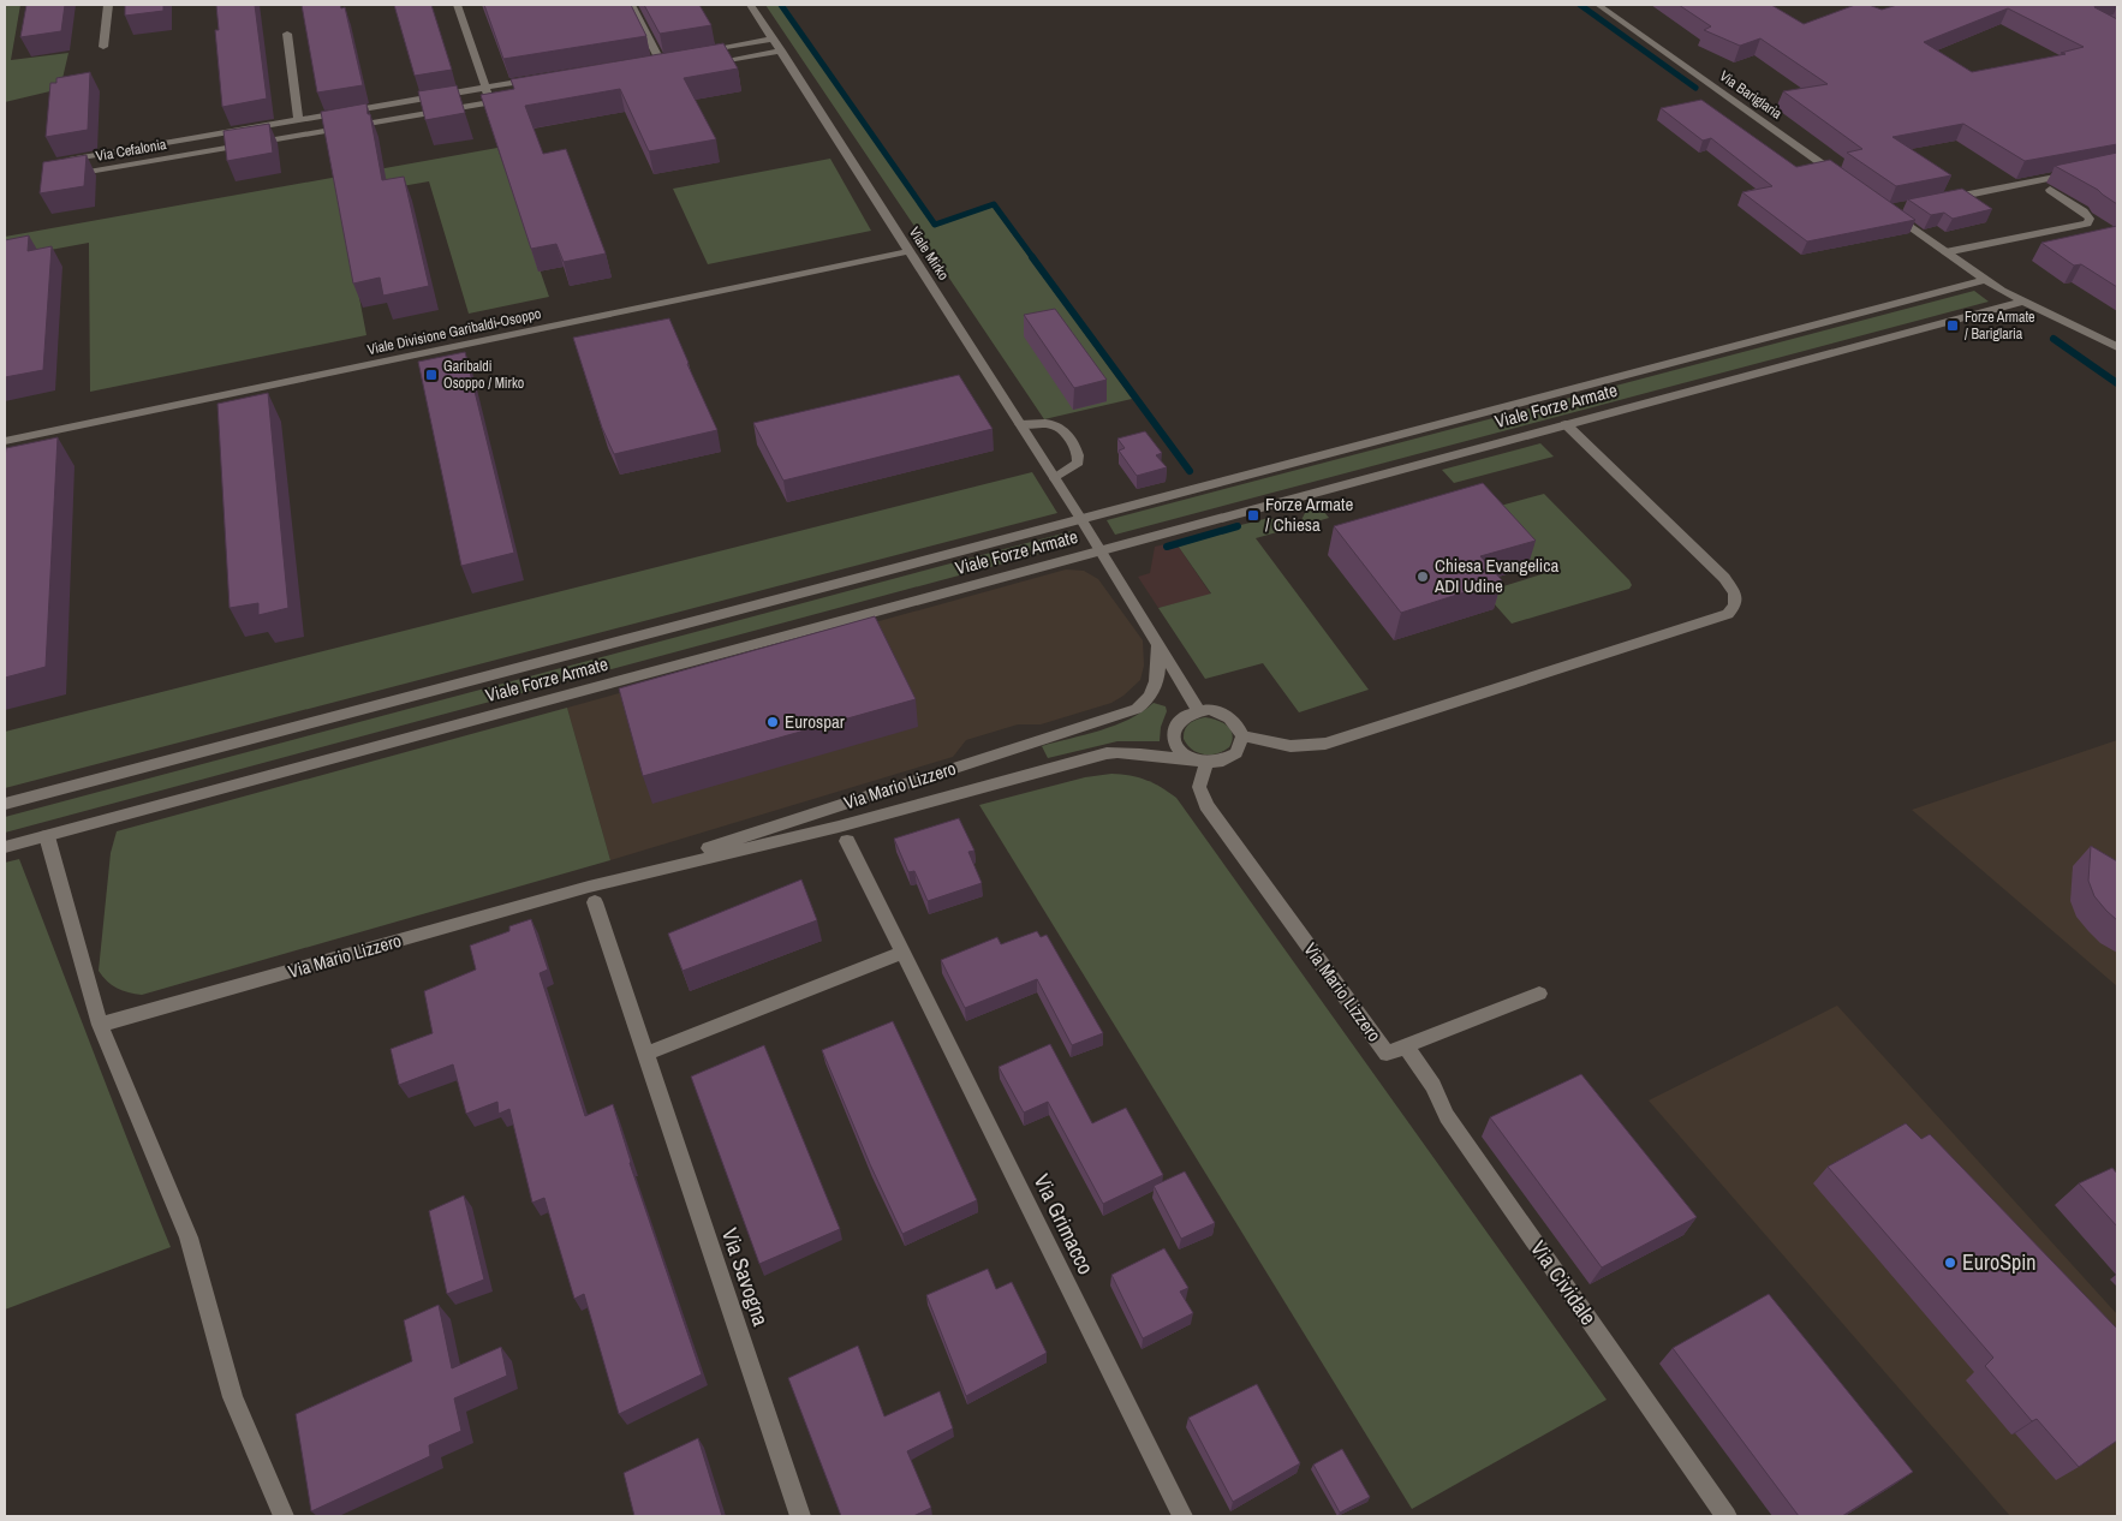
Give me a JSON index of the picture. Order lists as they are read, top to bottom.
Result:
{
  "streets": {
    "street": [
      "Via Bariglaria",
      "Via Cefalonia",
      "Viale Mirko",
      "Viale Divisione Garibaldi-Osoppo",
      "Viale Forze Armate",
      "Via Mario Lizzero",
      "Via Grimacco",
      "Via Savogna",
      "Via Cividale"
    ]
  },
  "crossings": [
    ["Viale Mirko", "Viale Divisione Garibaldi-Osoppo"],
    ["Viale Mirko", "Viale Forze Armate"],
    ["Viale Forze Armate", "Via Mario Lizzero"],
    ["Via Mario Lizzero", "Via Savogna"],
    ["Via Mario Lizzero", "Via Cividale"]
  ],
  "places": {
    "transit": ["Forze Armate / Bariglaria", "Garibaldi Osoppo / Mirko", "Forze Armate / Chiesa"],
    "other": ["Chiesa Evangelica ADI Udine", "Eurospar", "EuroSpin"]
  }
}
